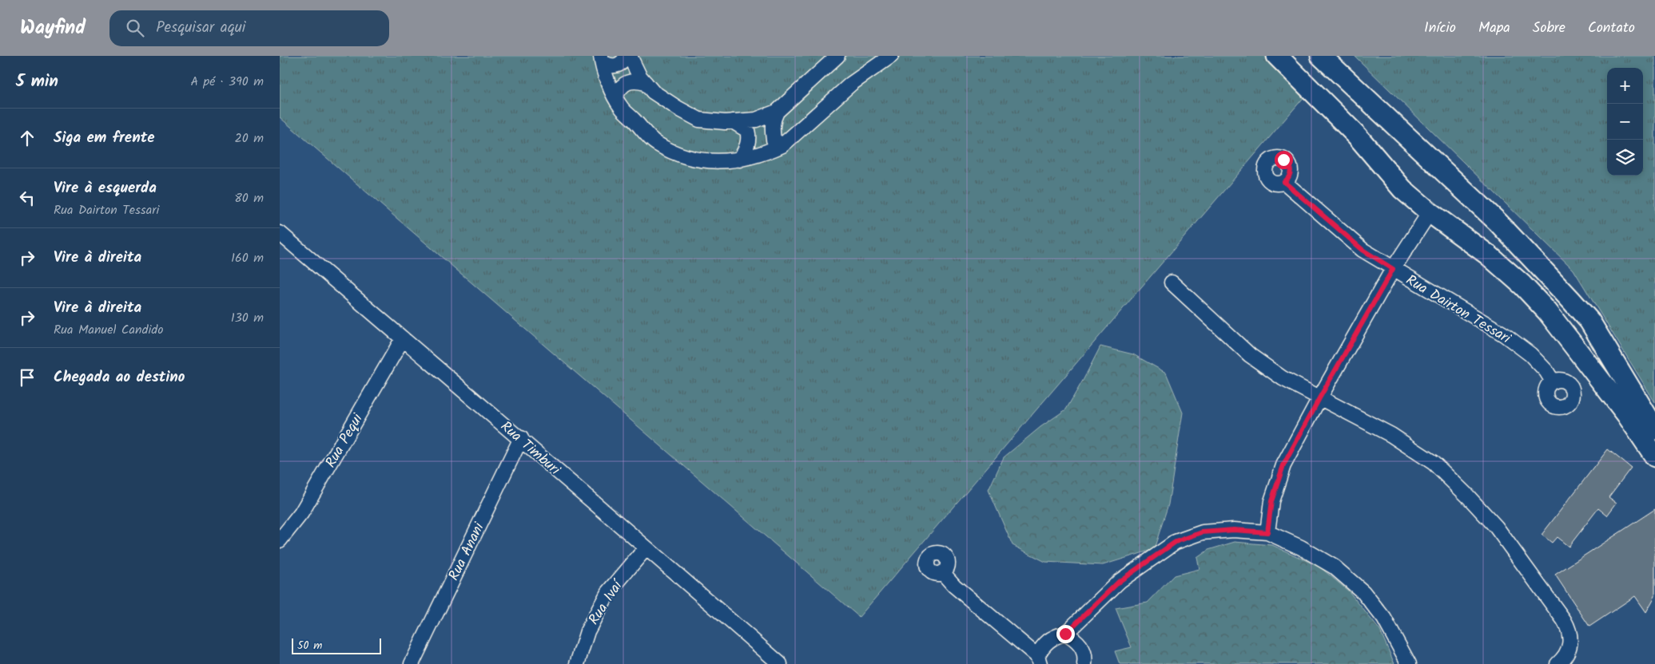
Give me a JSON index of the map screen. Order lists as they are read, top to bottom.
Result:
{
  "streets": {
    "street": [
      "Rua Dairton Tessari",
      "Rua Pequi",
      "Rua Timburi",
      "Rua Anani",
      "Rua Ivaí"
    ]
  },
  "crossings": [
    ["Rua Pequi", "Rua Timburi"],
    ["Rua Timburi", "Rua Anani"],
    ["Rua Timburi", "Rua Ivaí"]
  ],
  "scale_bar": "50 m",
  "page": {
    "header": "Wayfind",
    "search": "Pesquisar aqui",
    "nav": [
      "Início",
      "Mapa",
      "Sobre",
      "Contato"
    ],
    "heading": ["5 min", "A pé · 390 m"],
    "map_buttons": ["+", "−"],
    "list": [
      ["Siga em frente", "20 m"],
      ["Vire à esquerda", "Rua Dairton Tessari", "80 m"],
      ["Vire à direita", "160 m"],
      ["Vire à direita", "Rua Manuel Candido", "130 m"],
      "Chegada ao destino"
    ],
    "scale": "50 m"
  }
}
